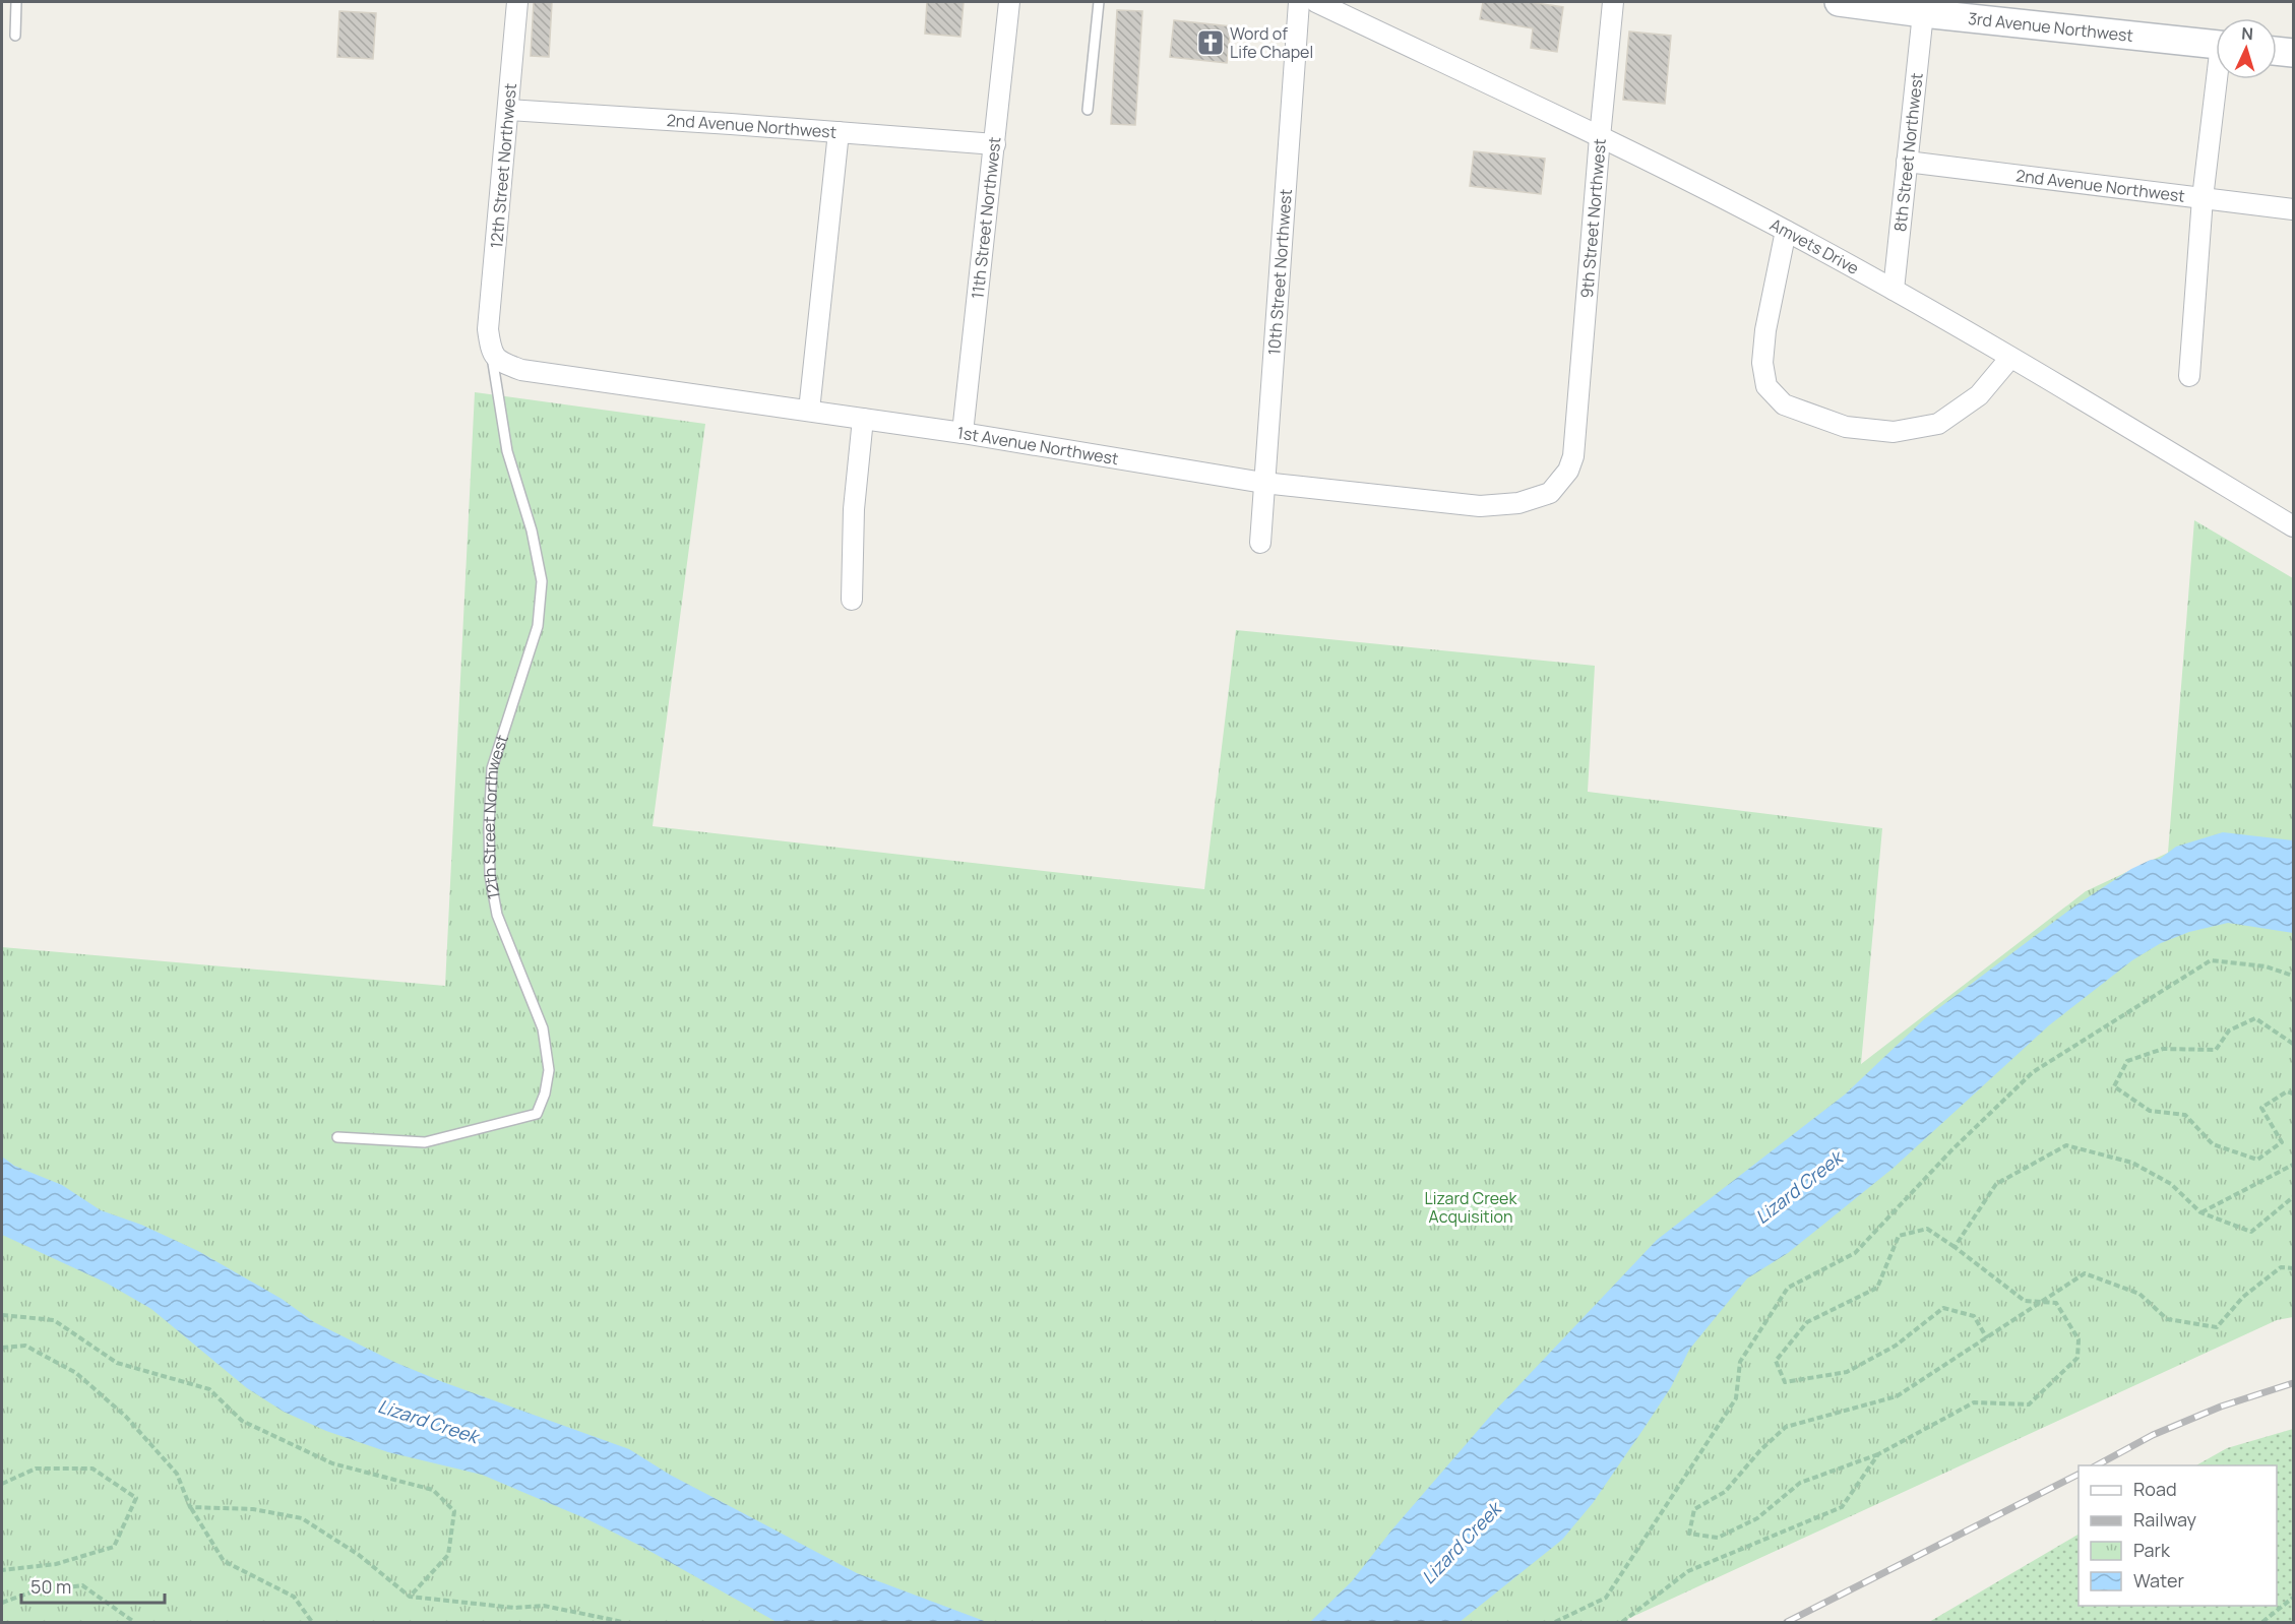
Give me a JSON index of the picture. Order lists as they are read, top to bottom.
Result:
{
  "streets": {
    "main road": ["3rd Avenue Northwest"],
    "street": [
      "2nd Avenue Northwest",
      "8th Street Northwest",
      "12th Street Northwest",
      "11th Street Northwest",
      "9th Street Northwest",
      "Amvets Drive",
      "10th Street Northwest",
      "1st Avenue Northwest"
    ]
  },
  "crossings": [
    ["3rd Avenue Northwest", "8th Street Northwest"],
    ["2nd Avenue Northwest", "8th Street Northwest"],
    ["2nd Avenue Northwest", "12th Street Northwest"],
    ["2nd Avenue Northwest", "11th Street Northwest"],
    ["8th Street Northwest", "Amvets Drive"],
    ["12th Street Northwest", "1st Avenue Northwest"],
    ["11th Street Northwest", "1st Avenue Northwest"],
    ["9th Street Northwest", "Amvets Drive"],
    ["9th Street Northwest", "1st Avenue Northwest"],
    ["10th Street Northwest", "1st Avenue Northwest"]
  ],
  "water": ["Lizard Creek"],
  "parks": ["Lizard Creek Acquisition"],
  "places": {
    "church": ["Word of Life Chapel"]
  },
  "legend": [
    "Road",
    "Railway",
    "Park",
    "Water"
  ],
  "scale_bar": "50 m",
  "north": "top"
}
